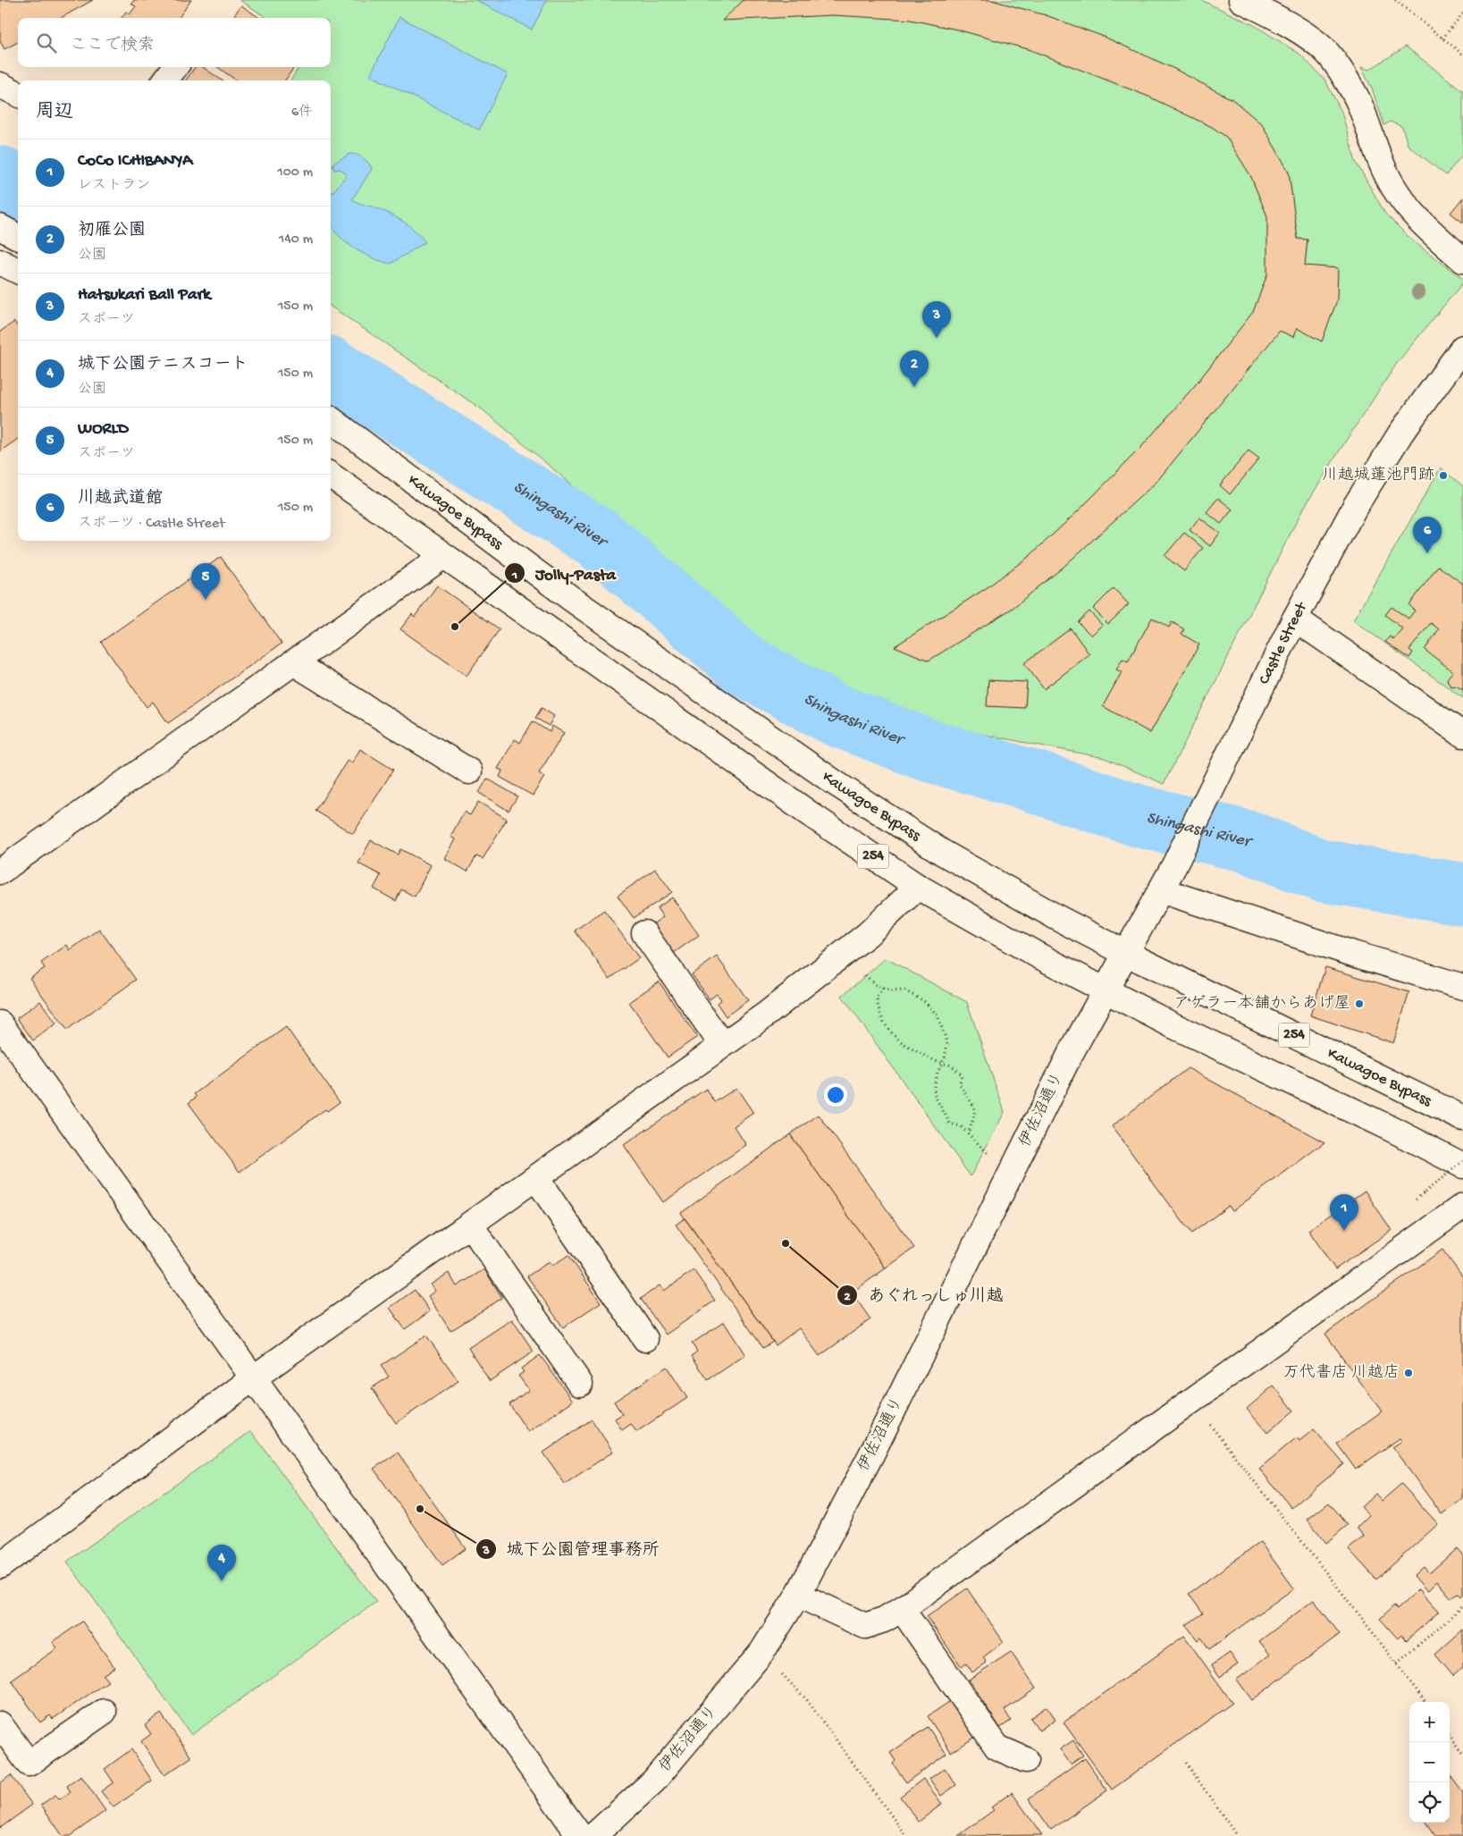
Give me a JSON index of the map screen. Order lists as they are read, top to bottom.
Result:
{
  "streets": {
    "main road": [
      "Kawagoe Bypass",
      "Castle Street",
      "254",
      "伊佐沼通り"
    ]
  },
  "crossings": [
    ["Kawagoe Bypass", "Castle Street"],
    ["Kawagoe Bypass", "伊佐沼通り"],
    ["Castle Street", "伊佐沼通り"],
    ["254", "伊佐沼通り"]
  ],
  "water": ["Shingashi River"],
  "places": [
    "川越城蓮池門跡",
    "Jolly-Pasta",
    "アゲラー本舗からあげ屋",
    "あぐれっしゅ川越",
    "万代書店 川越店",
    "城下公園管理事務所"
  ],
  "page": {
    "search": "ここで検索",
    "heading": ["周辺", "6件"],
    "list": [
      {
        "mark": "1",
        "name": "CoCo ICHIBANYA",
        "note": "レストラン",
        "value": "100 m"
      },
      {
        "mark": "2",
        "name": "初雁公園",
        "note": "公園",
        "value": "140 m"
      },
      {
        "mark": "3",
        "name": "Hatsukari Ball Park",
        "note": "スポーツ",
        "value": "150 m"
      },
      {
        "mark": "4",
        "name": "城下公園テニスコート",
        "note": "公園",
        "value": "150 m"
      },
      {
        "mark": "5",
        "name": "WORLD",
        "note": "スポーツ",
        "value": "150 m"
      },
      {
        "mark": "6",
        "name": "川越武道館",
        "note": "スポーツ · Castle Street",
        "value": "150 m"
      }
    ],
    "pins": [
      "3",
      "2",
      "6",
      "5",
      "1",
      "4"
    ],
    "map_buttons": ["+", "−"]
  }
}
